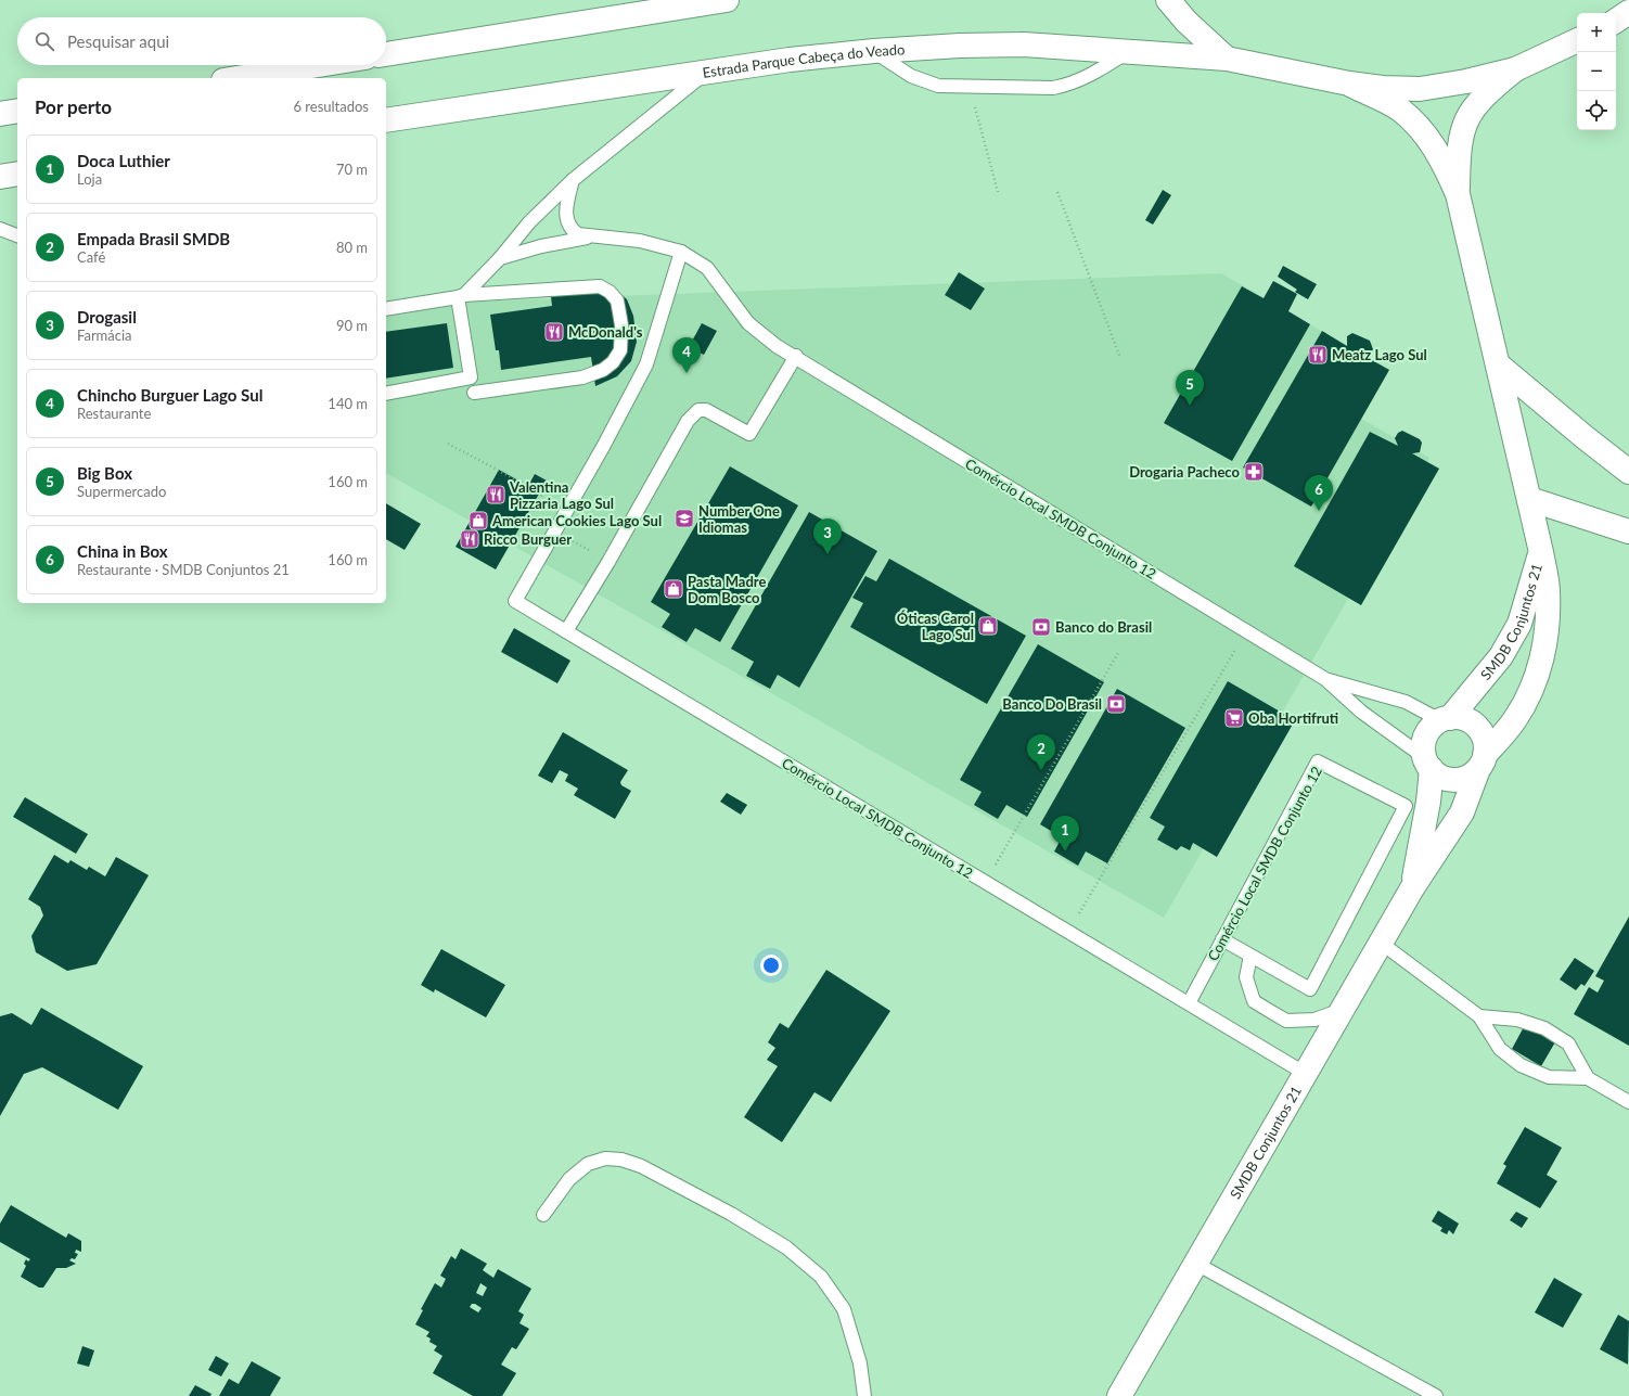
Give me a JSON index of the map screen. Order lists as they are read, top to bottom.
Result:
{
  "streets": {
    "street": ["Estrada Parque Cabeça do Veado", "SMDB Conjuntos 21"],
    "lane": ["Comércio Local SMDB Conjunto 12"]
  },
  "crossings": [
    ["Comércio Local SMDB Conjunto 12", "SMDB Conjuntos 21"]
  ],
  "places": {
    "restaurant": [
      "McDonald's",
      "Meatz Lago Sul",
      "Valentina Pizzaria Lago Sul",
      "Ricco Burguer"
    ],
    "pharmacy": ["Drogaria Pacheco"],
    "school or university": ["Number One Idiomas"],
    "shop": ["American Cookies Lago Sul", "Pasta Madre Dom Bosco", "Óticas Carol Lago Sul"],
    "bank": ["Banco do Brasil", "Banco Do Brasil"],
    "supermarket": ["Oba Hortifruti"]
  },
  "page": {
    "map_buttons": ["+", "−"],
    "search": "Pesquisar aqui",
    "heading": ["Por perto", "6 resultados"],
    "list": [
      {
        "mark": "1",
        "name": "Doca Luthier",
        "note": "Loja",
        "value": "70 m"
      },
      {
        "mark": "2",
        "name": "Empada Brasil SMDB",
        "note": "Café",
        "value": "80 m"
      },
      {
        "mark": "3",
        "name": "Drogasil",
        "note": "Farmácia",
        "value": "90 m"
      },
      {
        "mark": "4",
        "name": "Chincho Burguer Lago Sul",
        "note": "Restaurante",
        "value": "140 m"
      },
      {
        "mark": "5",
        "name": "Big Box",
        "note": "Supermercado",
        "value": "160 m"
      },
      {
        "mark": "6",
        "name": "China in Box",
        "note": "Restaurante · SMDB Conjuntos 21",
        "value": "160 m"
      }
    ],
    "pins": [
      "4",
      "5",
      "6",
      "3",
      "2",
      "1"
    ]
  }
}
